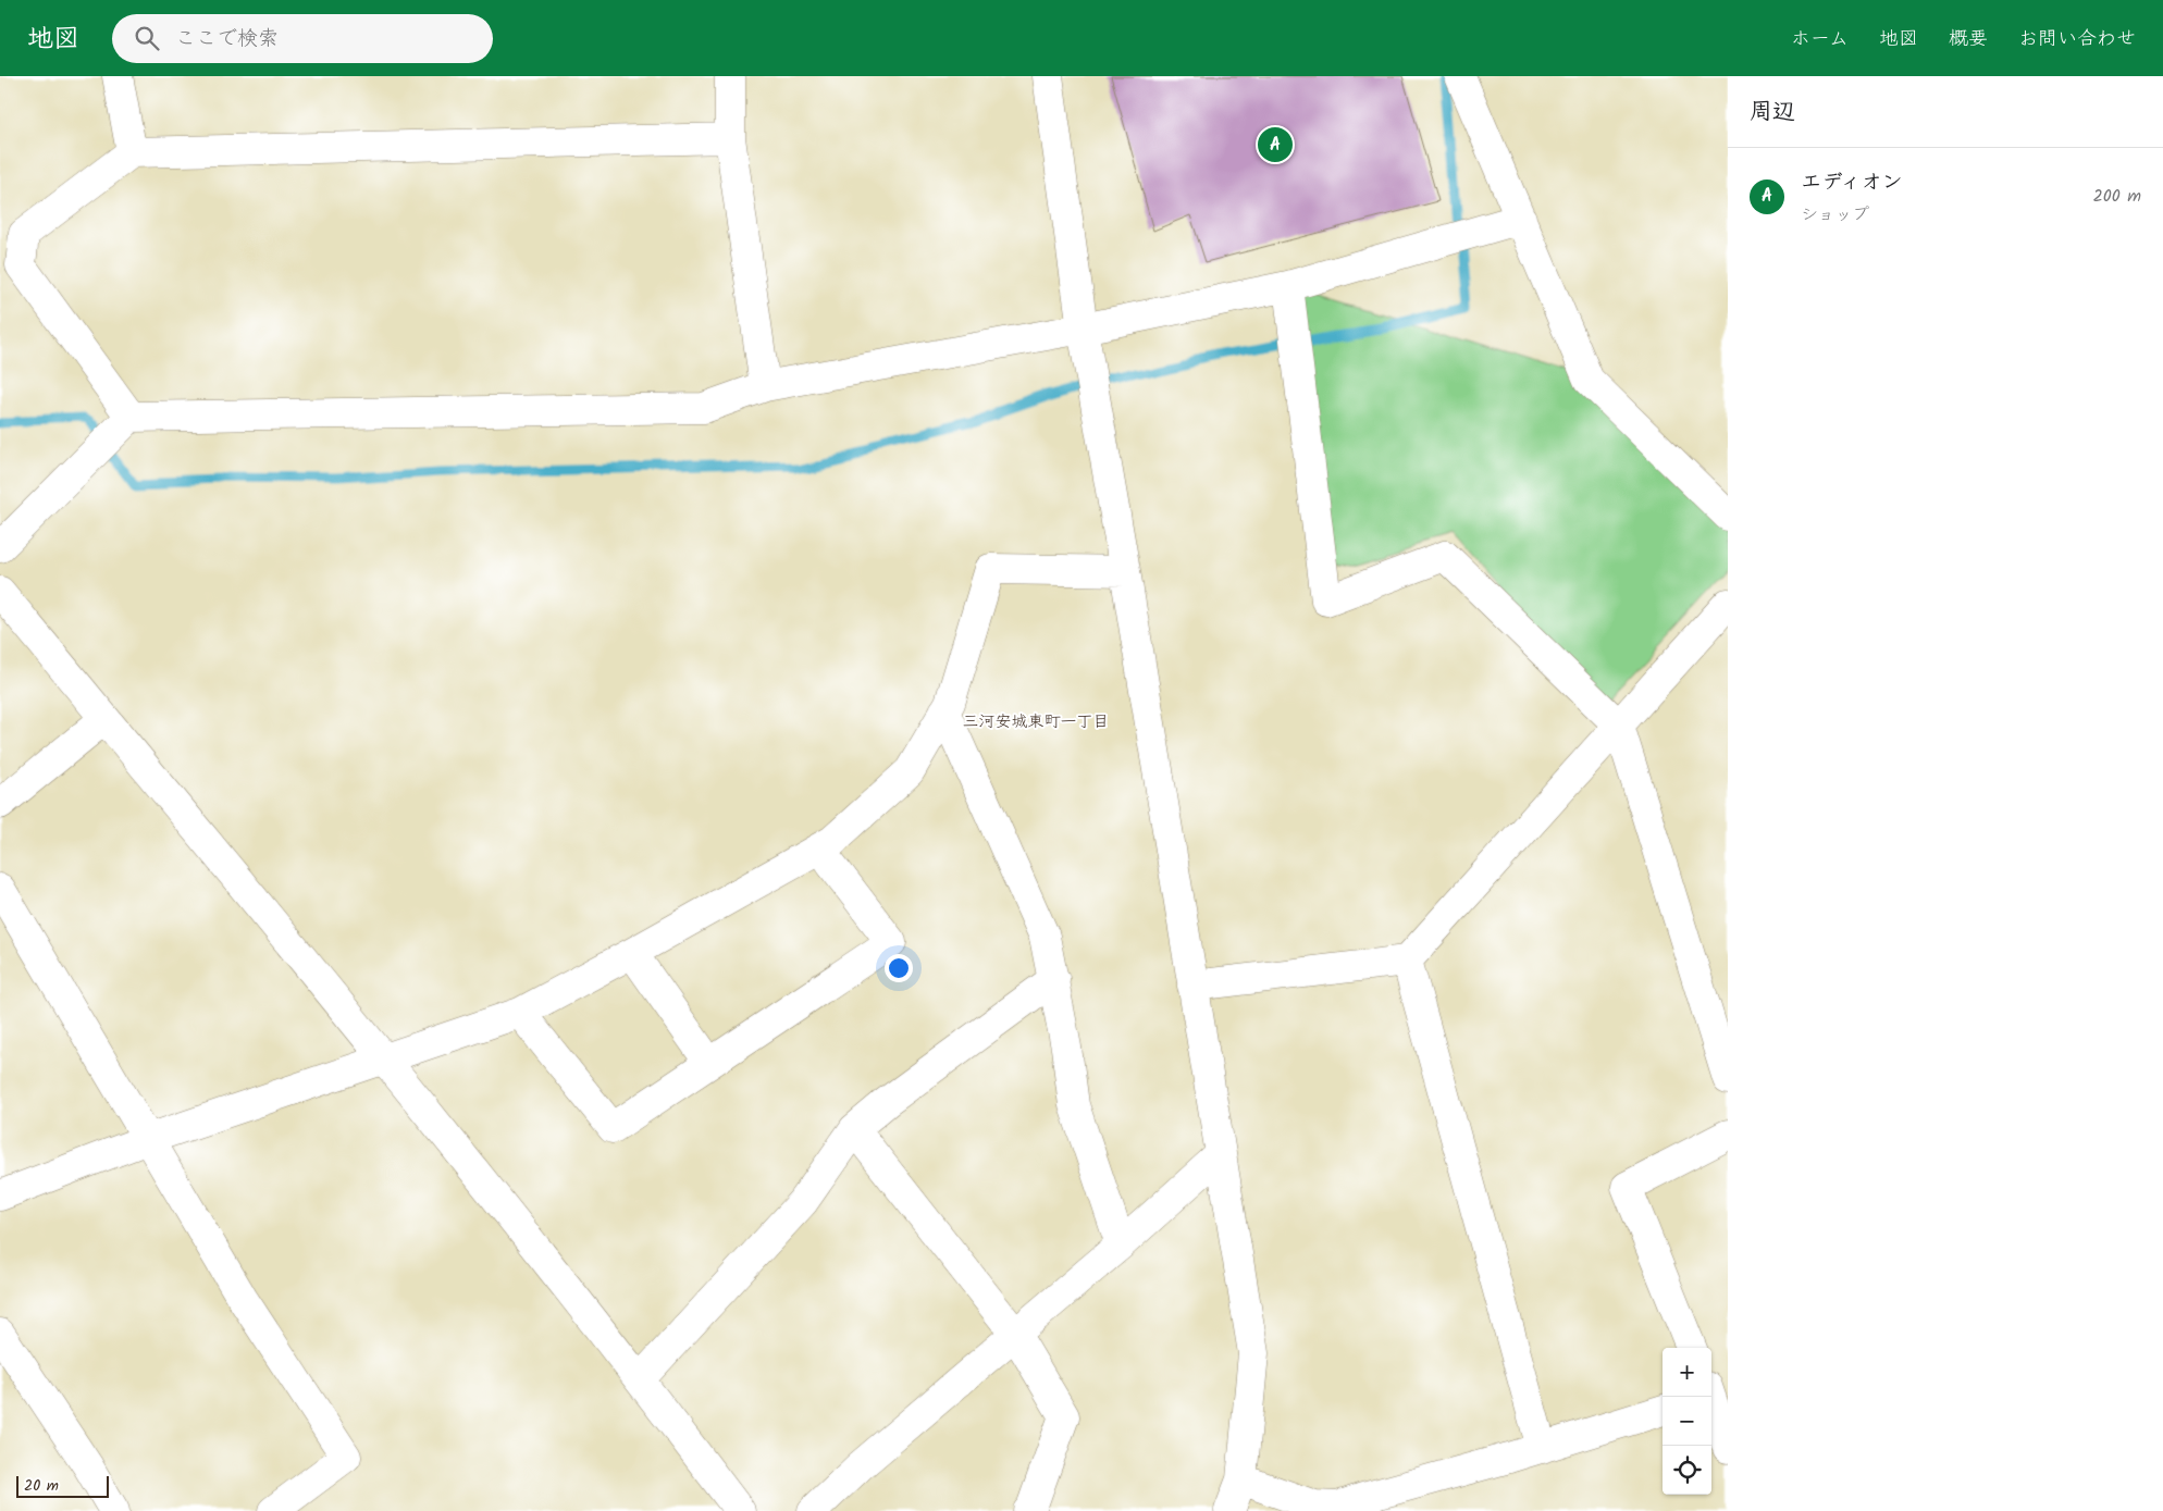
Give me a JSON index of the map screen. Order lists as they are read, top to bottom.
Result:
{
  "districts": ["三河安城東町一丁目"],
  "scale_bar": "20 m",
  "page": {
    "header": "地図",
    "search": "ここで検索",
    "nav": [
      "ホーム",
      "地図",
      "概要",
      "お問い合わせ"
    ],
    "heading": "周辺",
    "pins": "A",
    "list": [
      {
        "mark": "A",
        "name": "エディオン",
        "note": "ショップ",
        "value": "200 m"
      }
    ],
    "map_buttons": ["+", "−"],
    "scale": "20 m"
  }
}
